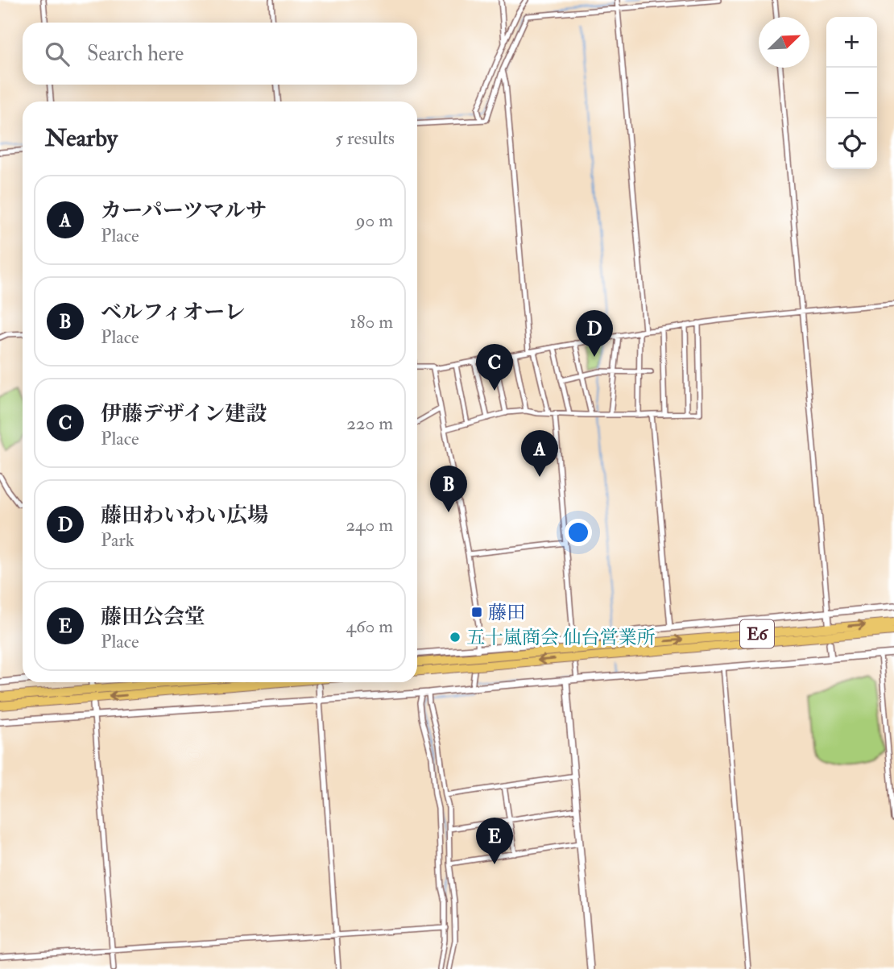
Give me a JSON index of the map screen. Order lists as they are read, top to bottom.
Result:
{
  "streets": {
    "highway": ["E6"]
  },
  "places": {
    "transit": ["藤田"],
    "other": ["五十嵐商会 仙台営業所"]
  },
  "north": "top right",
  "page": {
    "map_buttons": ["+", "−"],
    "search": "Search here",
    "heading": ["Nearby", "5 results"],
    "list": [
      {
        "mark": "A",
        "name": "カーパーツマルサ",
        "note": "Place",
        "value": "90 m"
      },
      {
        "mark": "B",
        "name": "ベルフィオーレ",
        "note": "Place",
        "value": "180 m"
      },
      {
        "mark": "C",
        "name": "伊藤デザイン建設",
        "note": "Place",
        "value": "220 m"
      },
      {
        "mark": "D",
        "name": "藤田わいわい広場",
        "note": "Park",
        "value": "240 m"
      },
      {
        "mark": "E",
        "name": "藤田公会堂",
        "note": "Place",
        "value": "460 m"
      }
    ],
    "pins": [
      "D",
      "C",
      "A",
      "B",
      "E"
    ]
  }
}
